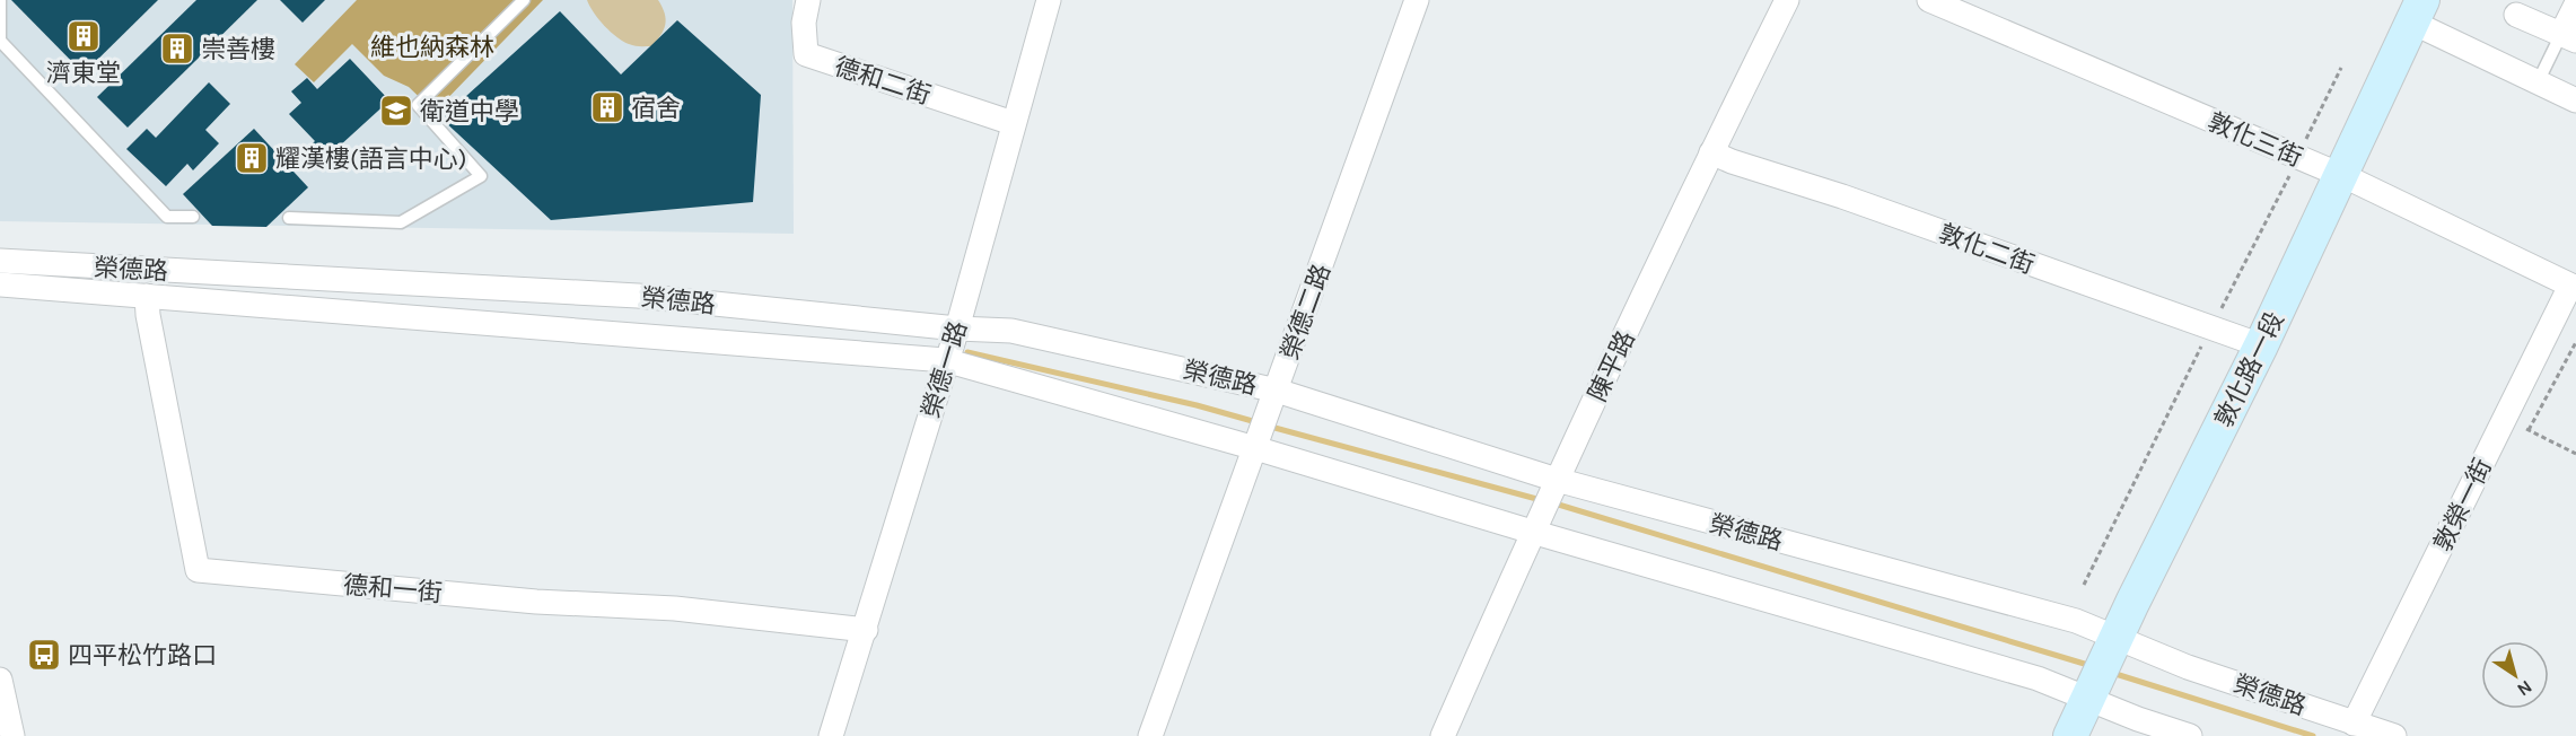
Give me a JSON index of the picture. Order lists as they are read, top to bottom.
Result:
{
  "streets": {
    "street": [
      "德和二街",
      "敦化三街",
      "敦化二街",
      "榮德路",
      "榮德二路",
      "陳平路",
      "榮德一路",
      "敦化路一段",
      "敦榮一街",
      "德和一街"
    ]
  },
  "crossings": [
    ["德和二街", "榮德一路"],
    ["敦化三街", "敦化路一段"],
    ["敦化三街", "敦榮一街"],
    ["敦化二街", "陳平路"],
    ["敦化二街", "敦化路一段"],
    ["榮德路", "榮德二路"],
    ["榮德路", "陳平路"],
    ["榮德路", "榮德一路"],
    ["榮德路", "敦化路一段"],
    ["榮德路", "敦榮一街"],
    ["榮德路", "德和一街"],
    ["榮德一路", "德和一街"]
  ],
  "parks": ["維也納森林"],
  "places": {
    "building": [
      "濟東堂",
      "崇善樓",
      "宿舍",
      "耀漢樓(語言中心)"
    ],
    "school or university": ["衛道中學"],
    "bus stop": ["四平松竹路口"]
  },
  "north": "bottom right"
}
